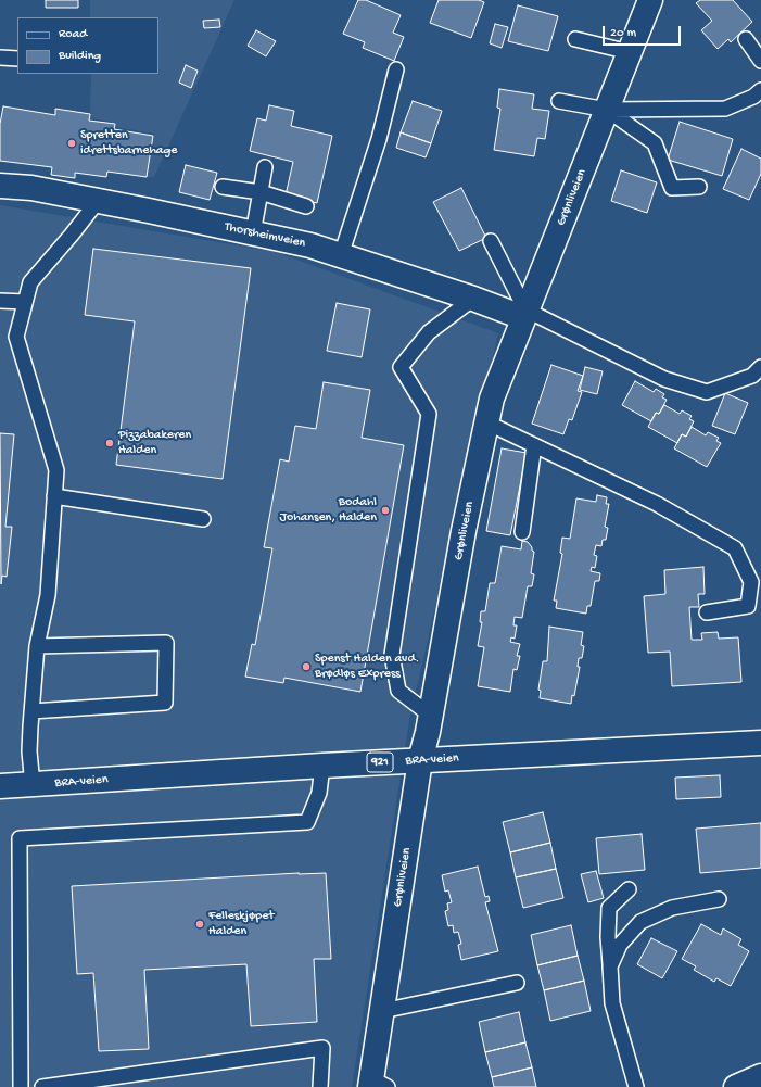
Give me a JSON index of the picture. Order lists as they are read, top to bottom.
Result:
{
  "streets": {
    "street": [
      "Grønliveien",
      "Thorsheimveien",
      "BRA-veien",
      "921"
    ]
  },
  "crossings": [
    ["Grønliveien", "Thorsheimveien"],
    ["Grønliveien", "BRA-veien"]
  ],
  "places": [
    "Spretten idrettsbarnehage",
    "Pizzabakeren Halden",
    "Bodahl Johansen, Halden",
    "Spenst Halden avd. Brødløs Express",
    "Felleskjøpet Halden"
  ],
  "legend": ["Road", "Building"],
  "scale_bar": "20 m"
}
